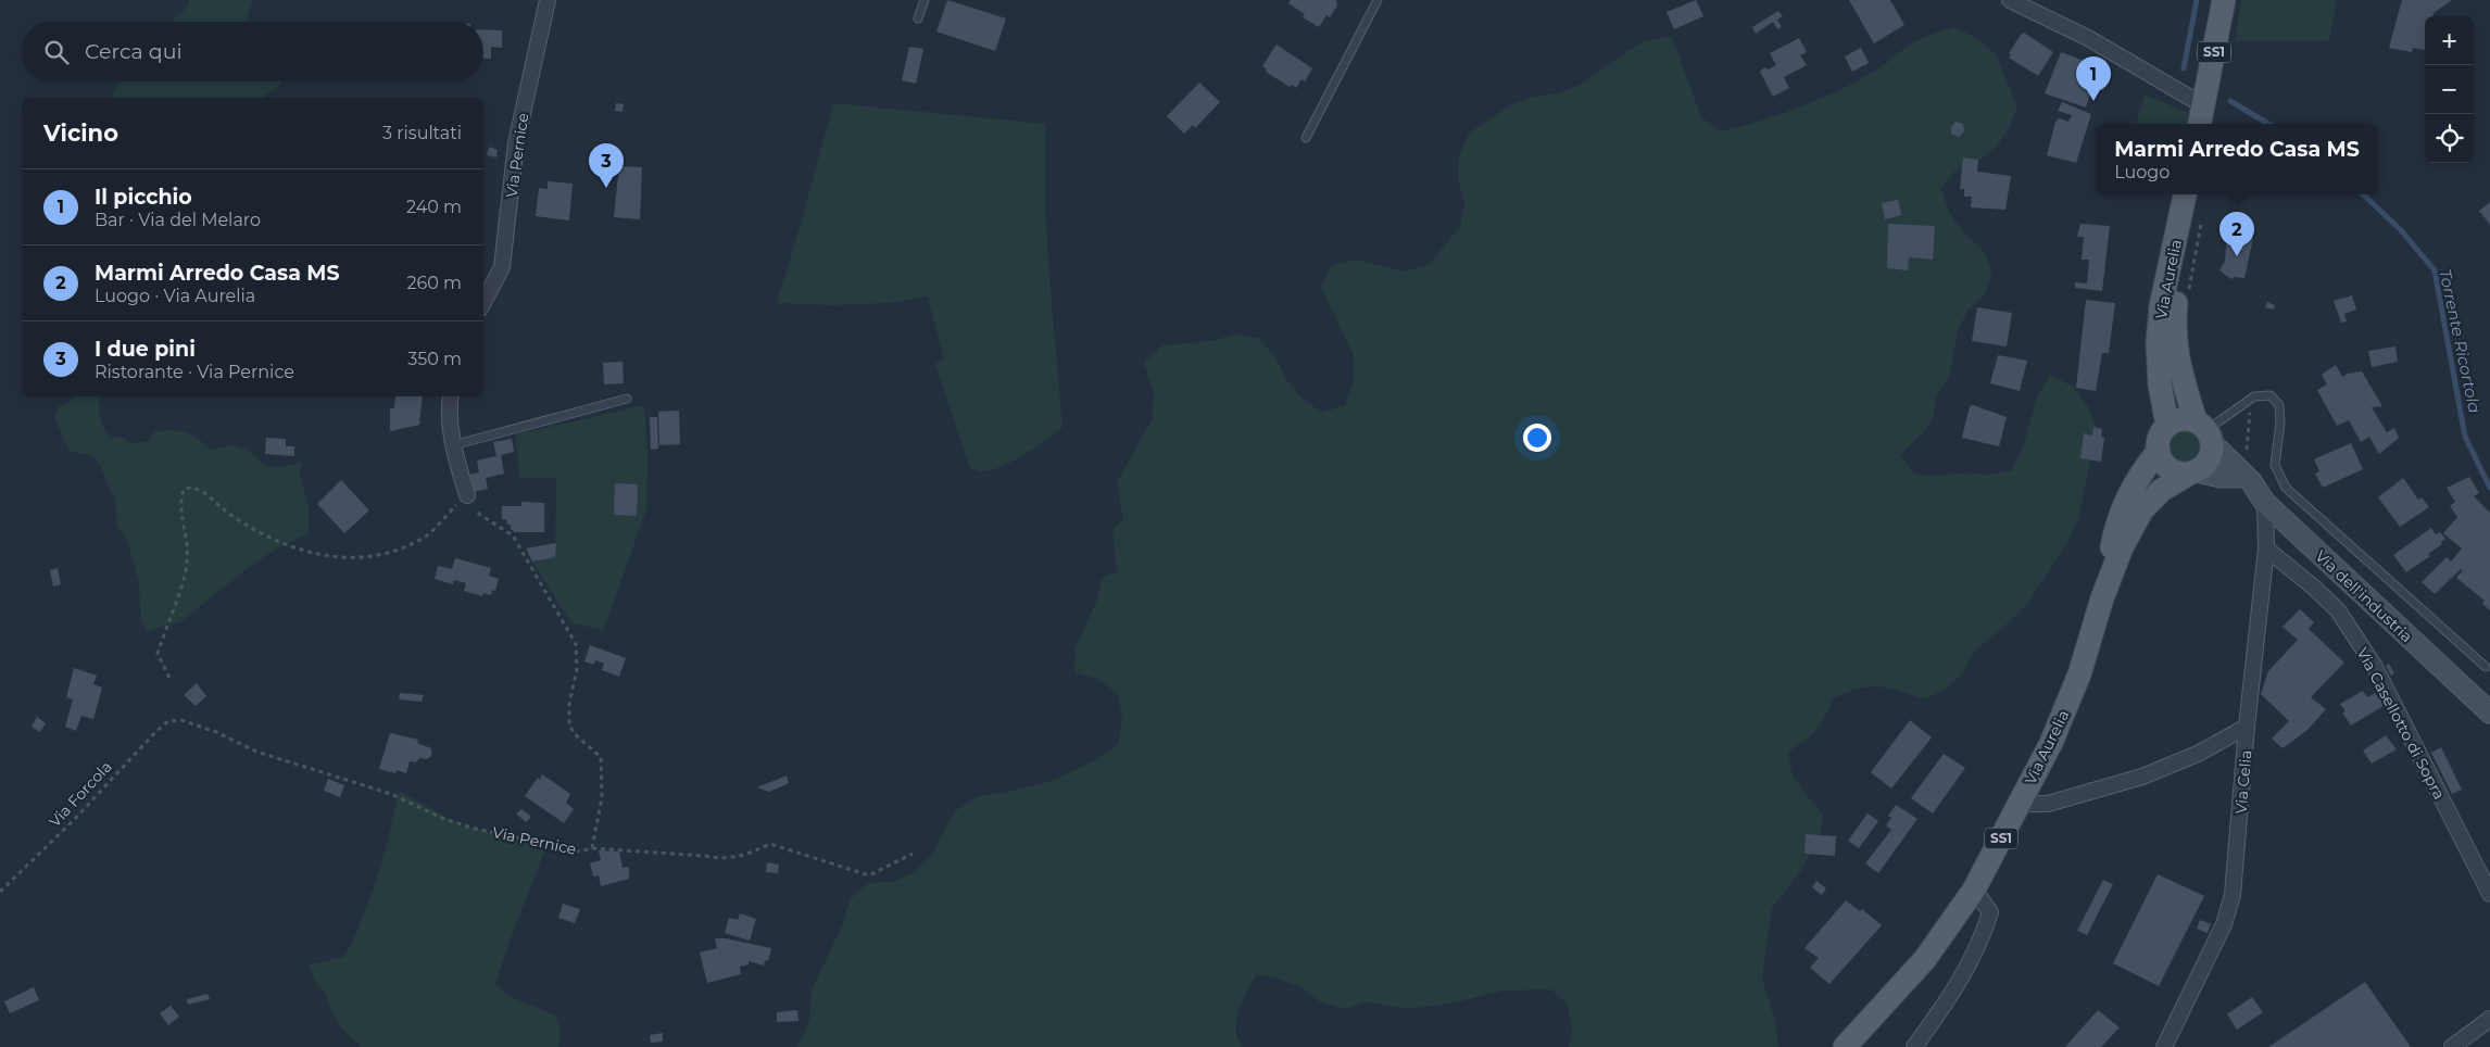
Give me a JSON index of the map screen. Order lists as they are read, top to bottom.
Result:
{
  "streets": {
    "main road": ["SS1", "Via Aurelia"],
    "street": [
      "Via Pernice",
      "Via dell'industria",
      "Via Casellotto di Sopra",
      "Via Celia"
    ],
    "path": ["Via Forcola"]
  },
  "crossings": [
    ["Via Pernice", "Via Forcola"],
    ["Via Aurelia", "Via dell'industria"],
    ["Via dell'industria", "Via Celia"],
    ["Via Casellotto di Sopra", "Via Celia"]
  ],
  "water": ["Torrente Ricortola"],
  "page": {
    "map_buttons": ["+", "−"],
    "search": "Cerca qui",
    "pins": ["1", "3", "2"],
    "heading": ["Vicino", "3 risultati"],
    "popup": ["Marmi Arredo Casa MS", "Luogo"],
    "list": [
      {
        "mark": "1",
        "name": "Il picchio",
        "note": "Bar · Via del Melaro",
        "value": "240 m"
      },
      {
        "mark": "2",
        "name": "Marmi Arredo Casa MS",
        "note": "Luogo · Via Aurelia",
        "value": "260 m"
      },
      {
        "mark": "3",
        "name": "I due pini",
        "note": "Ristorante · Via Pernice",
        "value": "350 m"
      }
    ]
  }
}
